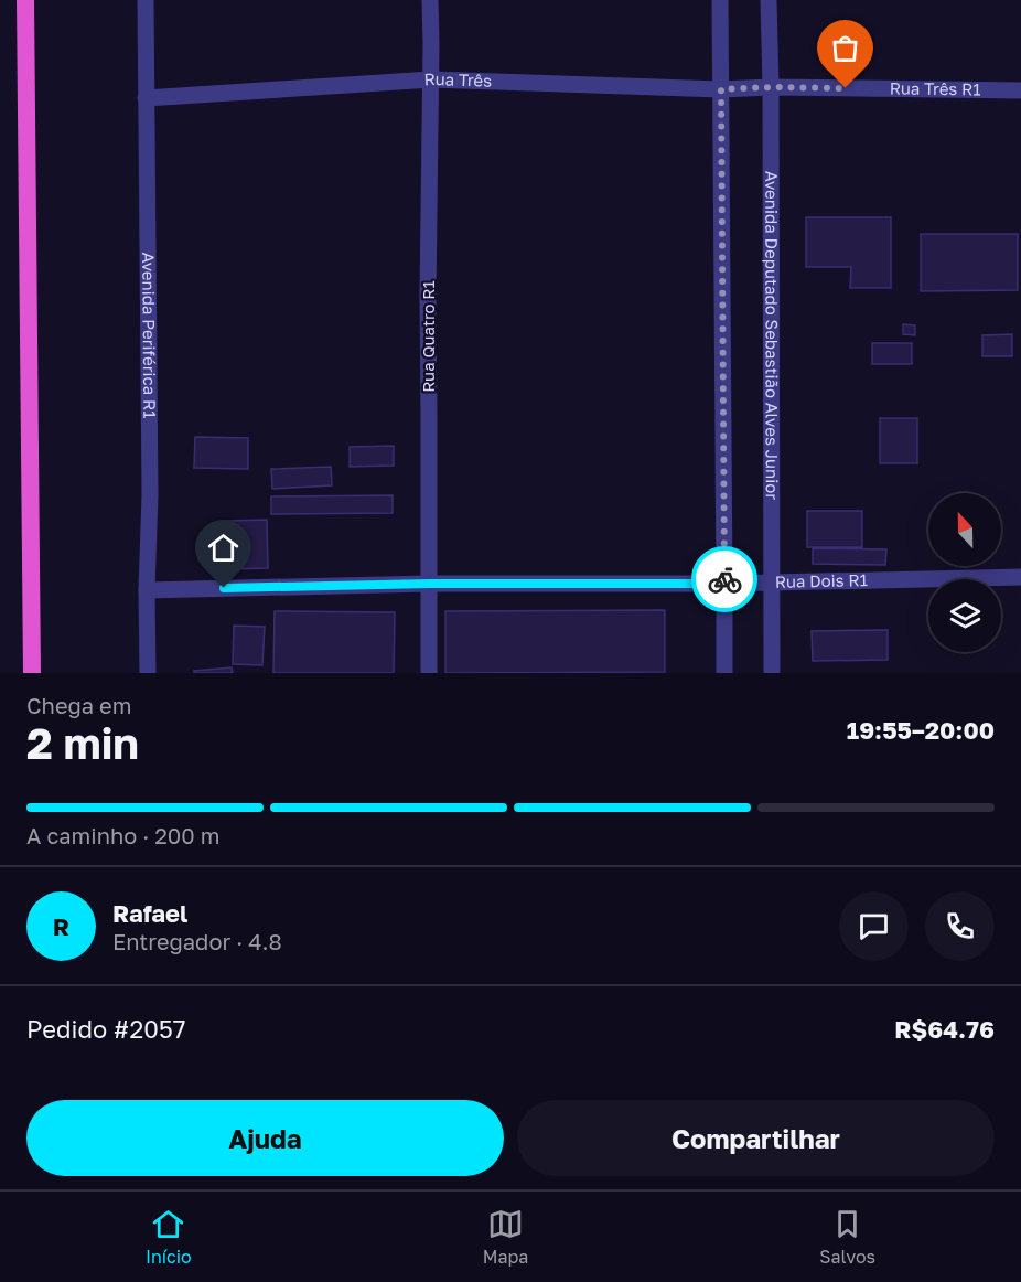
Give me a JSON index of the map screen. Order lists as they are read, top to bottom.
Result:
{
  "streets": {
    "street": [
      "Rua Três",
      "Rua Três R1",
      "Avenida Periférica R1",
      "Rua Quatro R1",
      "Avenida Deputado Sebastião Alves Junior",
      "Rua Dois R1"
    ]
  },
  "crossings": [
    ["Rua Três", "Rua Três R1"],
    ["Rua Três", "Avenida Periférica R1"],
    ["Rua Três", "Rua Quatro R1"],
    ["Rua Três", "Avenida Deputado Sebastião Alves Junior"],
    ["Rua Três R1", "Avenida Deputado Sebastião Alves Junior"],
    ["Avenida Periférica R1", "Rua Dois R1"],
    ["Rua Quatro R1", "Rua Dois R1"],
    ["Avenida Deputado Sebastião Alves Junior", "Rua Dois R1"]
  ],
  "north": "top",
  "page": {
    "heading": ["2 min", "Chega em", "19:55–20:00"],
    "panel": [
      "Rafael",
      "Entregador · 4.8",
      "Pedido #2057",
      "R$64.76"
    ],
    "bar": "A caminho · 200 m",
    "round": "R",
    "buttons": ["Ajuda", "Compartilhar"],
    "tabs": ["Início", "Mapa", "Salvos"]
  }
}
